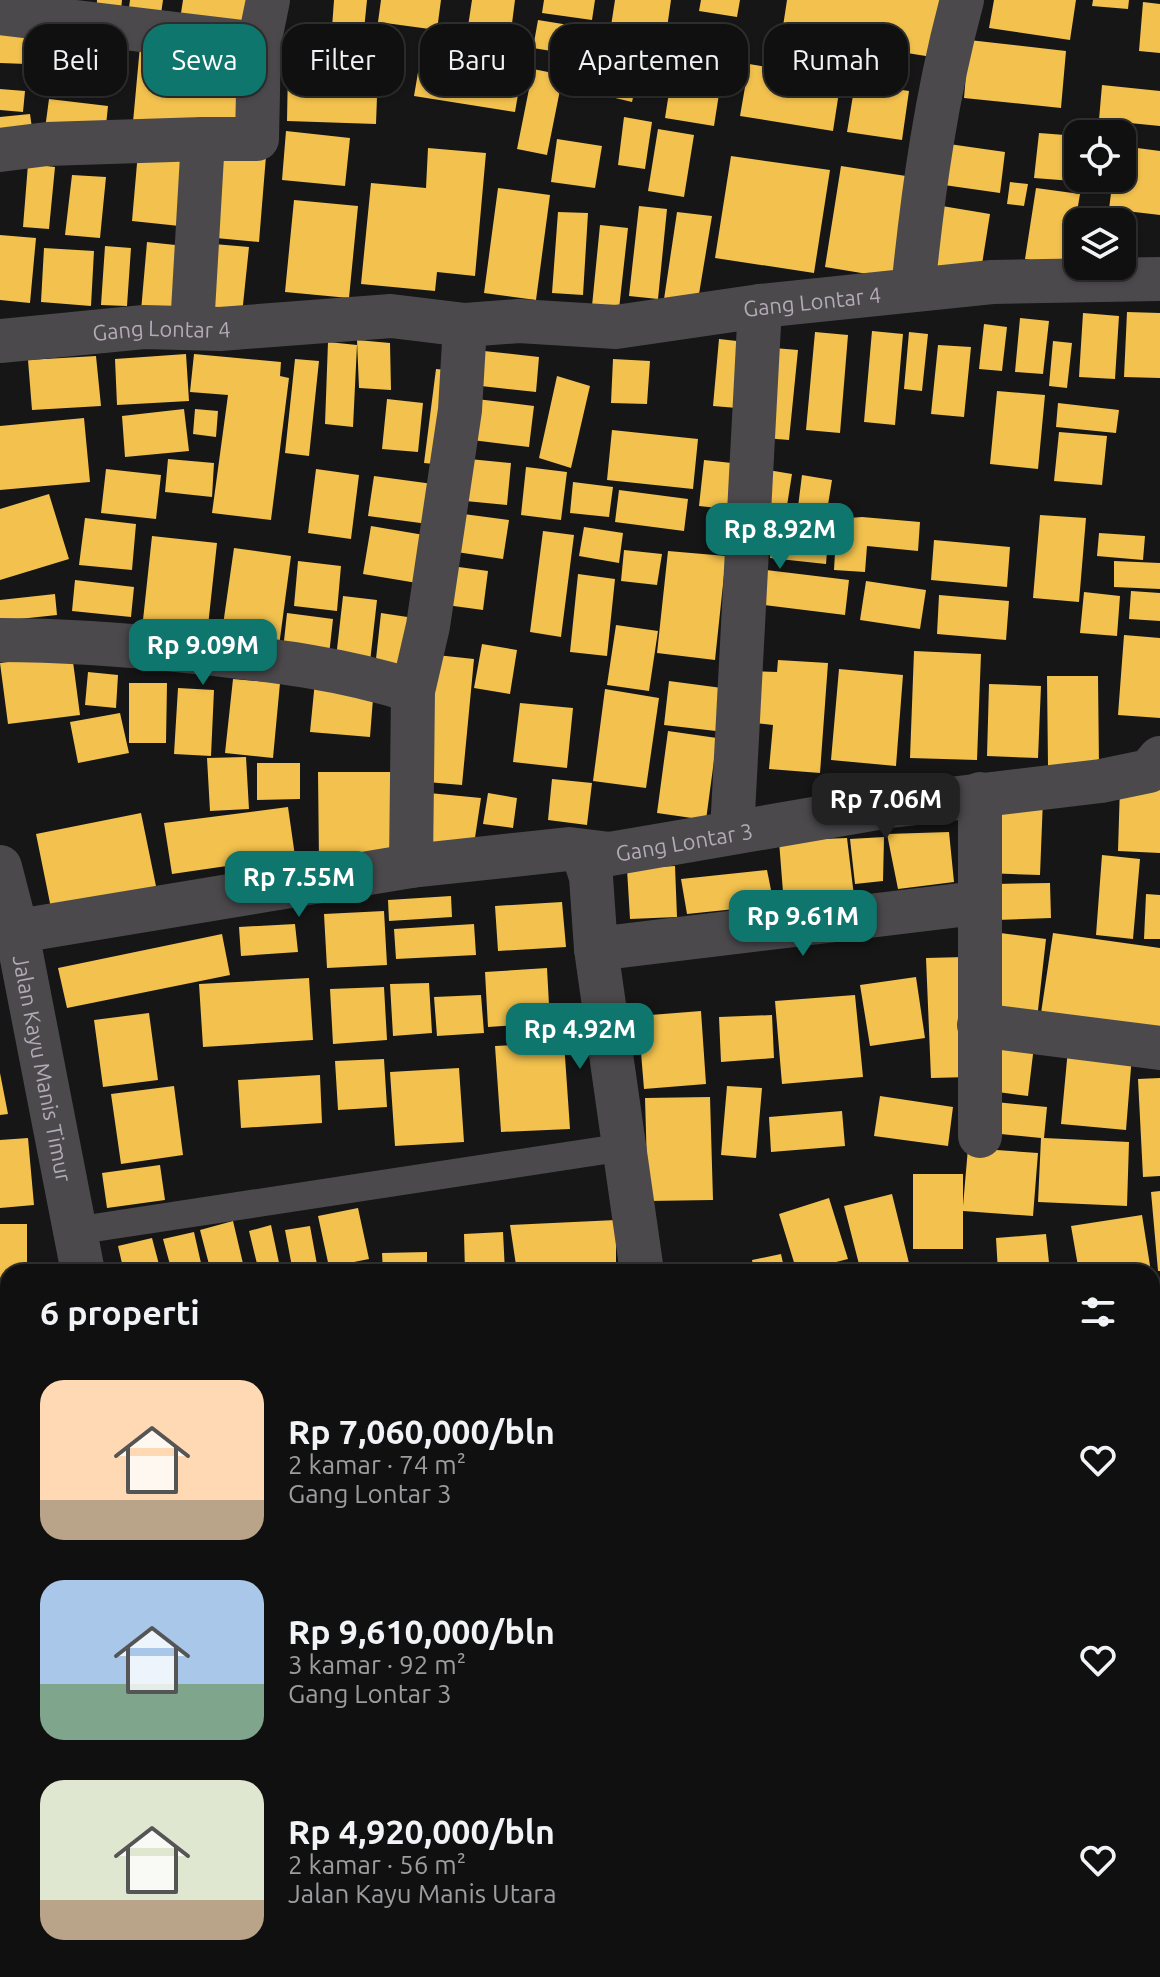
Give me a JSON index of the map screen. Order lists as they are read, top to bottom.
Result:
{
  "streets": {
    "street": ["Gang Lontar 4", "Gang Lontar 3", "Jalan Kayu Manis Timur"]
  },
  "crossings": [
    ["Gang Lontar 3", "Jalan Kayu Manis Timur"]
  ],
  "page": {
    "chip": [
      "Beli",
      "Sewa",
      "Filter",
      "Baru",
      "Apartemen",
      "Rumah"
    ],
    "price": [
      "Rp 8.92M",
      "Rp 9.09M",
      "Rp 7.06M",
      "Rp 7.55M",
      "Rp 9.61M",
      "Rp 4.92M"
    ],
    "heading": "6 properti",
    "list": [
      {
        "name": "Rp 7,060,000/bln",
        "note": "2 kamar · 74 m² · Gang Lontar 3"
      },
      {
        "name": "Rp 9,610,000/bln",
        "note": "3 kamar · 92 m² · Gang Lontar 3"
      },
      {
        "name": "Rp 4,920,000/bln",
        "note": "2 kamar · 56 m² · Jalan Kayu Manis Utara"
      }
    ]
  }
}
